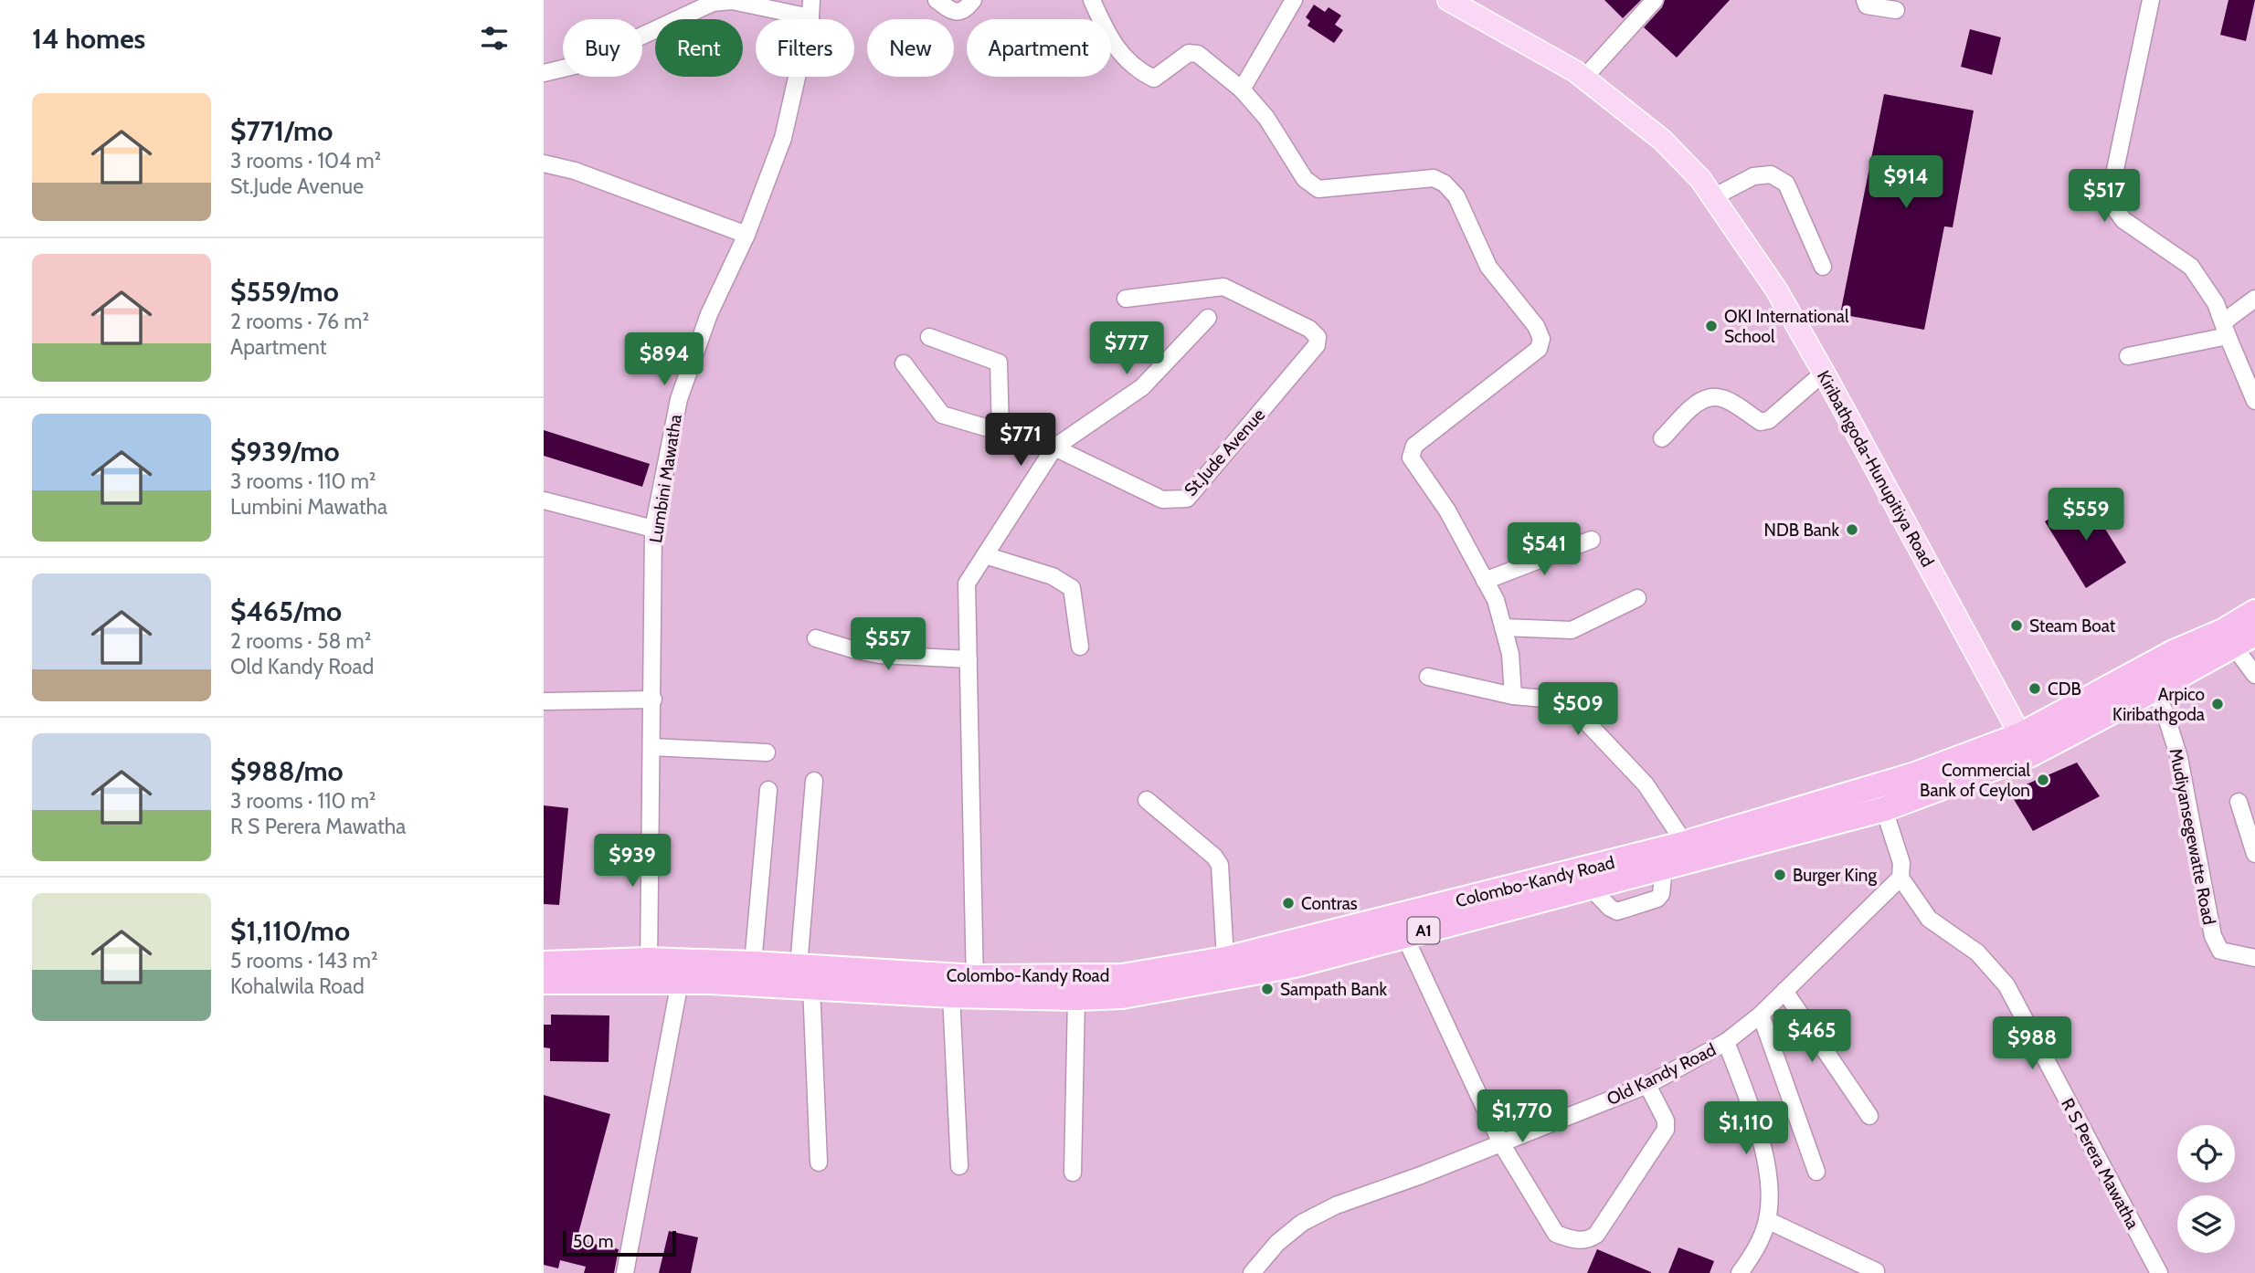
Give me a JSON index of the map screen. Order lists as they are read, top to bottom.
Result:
{
  "streets": {
    "highway": ["Colombo-Kandy Road", "A1"],
    "main road": ["Kiribathgoda-Hunupitiya Road"],
    "street": [
      "St.Jude Avenue",
      "Lumbini Mawatha",
      "Mudiyansegewatte Road",
      "Old Kandy Road",
      "R S Perera Mawatha"
    ]
  },
  "crossings": [
    ["Kiribathgoda-Hunupitiya Road", "Colombo-Kandy Road"],
    ["Lumbini Mawatha", "Colombo-Kandy Road"],
    ["Mudiyansegewatte Road", "Colombo-Kandy Road"],
    ["Old Kandy Road", "R S Perera Mawatha"]
  ],
  "places": [
    "OKI International School",
    "NDB Bank",
    "Steam Boat",
    "CDB",
    "Arpico Kiribathgoda",
    "Commercial Bank of Ceylon",
    "Burger King",
    "Contras",
    "Sampath Bank"
  ],
  "scale_bar": "50 m",
  "page": {
    "heading": "14 homes",
    "chip": [
      "Buy",
      "Rent",
      "Filters",
      "New",
      "Apartment"
    ],
    "list": [
      {
        "name": "$771/mo",
        "note": "3 rooms · 104 m² · St.Jude Avenue"
      },
      {
        "name": "$559/mo",
        "note": "2 rooms · 76 m² · Apartment"
      },
      {
        "name": "$939/mo",
        "note": "3 rooms · 110 m² · Lumbini Mawatha"
      },
      {
        "name": "$465/mo",
        "note": "2 rooms · 58 m² · Old Kandy Road"
      },
      {
        "name": "$988/mo",
        "note": "3 rooms · 110 m² · R S Perera Mawatha"
      },
      {
        "name": "$1,110/mo",
        "note": "5 rooms · 143 m² · Kohalwila Road"
      }
    ],
    "price": [
      "$914",
      "$517",
      "$777",
      "$894",
      "$771",
      "$559",
      "$541",
      "$557",
      "$509",
      "$939",
      "$465",
      "$988",
      "$1,770",
      "$1,110"
    ],
    "scale": "50 m"
  }
}
